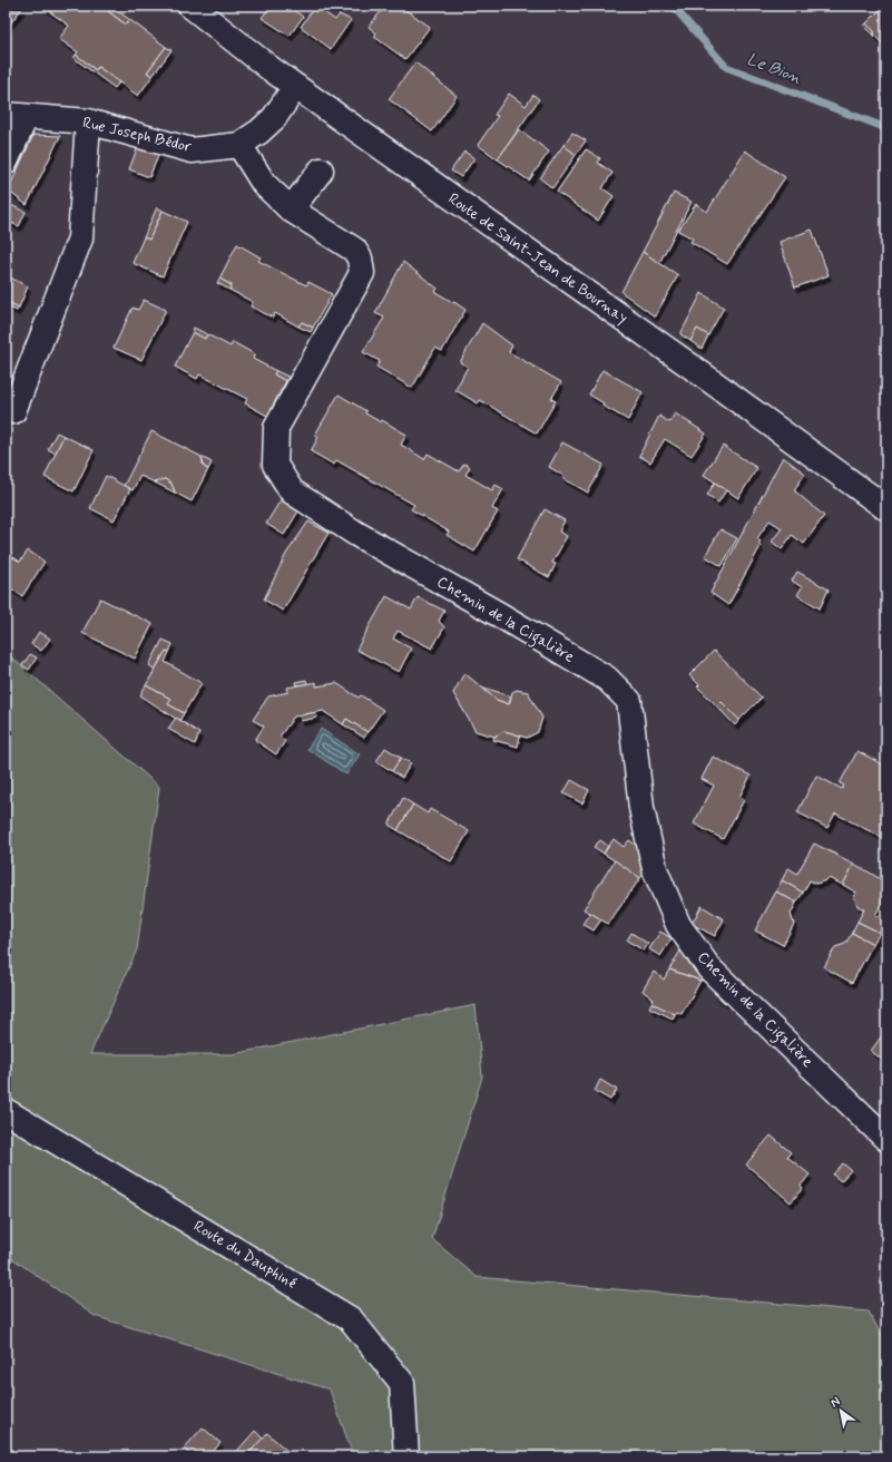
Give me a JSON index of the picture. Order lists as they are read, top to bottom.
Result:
{
  "streets": {
    "street": [
      "Rue Joseph Bédor",
      "Route de Saint-Jean de Bournay",
      "Chemin de la Cigalière",
      "Route du Dauphiné"
    ]
  },
  "crossings": [
    ["Rue Joseph Bédor", "Route de Saint-Jean de Bournay"],
    ["Rue Joseph Bédor", "Chemin de la Cigalière"]
  ],
  "water": ["Le Bion"],
  "north": "top left"
}
